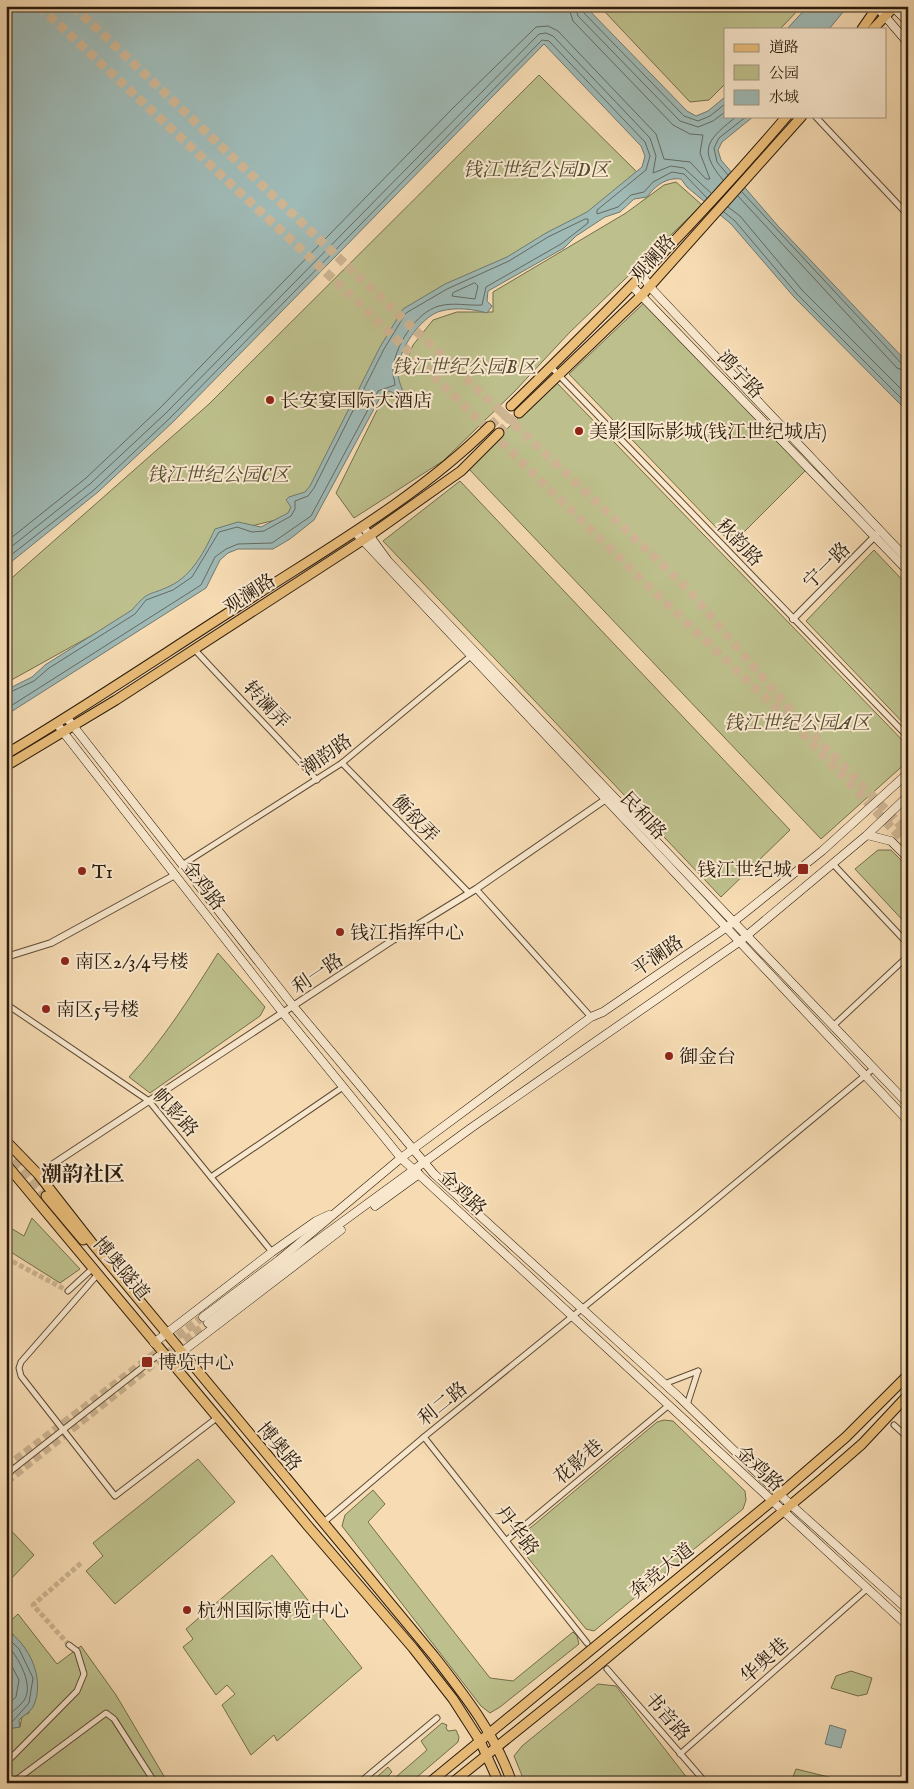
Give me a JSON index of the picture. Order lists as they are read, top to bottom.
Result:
{
  "streets": {
    "main road": [
      "观澜路",
      "鸿宁路",
      "民和路",
      "金鸡路",
      "平澜路",
      "博奥隧道",
      "博奥路",
      "奔竞大道"
    ],
    "street": [
      "秋韵路",
      "宁一路",
      "转澜弄",
      "潮韵路",
      "衡叙弄",
      "利一路",
      "帆影路",
      "利二路",
      "花影巷",
      "丹华路",
      "华奥巷",
      "书音路"
    ]
  },
  "crossings": [
    ["观澜路", "鸿宁路"],
    ["观澜路", "秋韵路"],
    ["观澜路", "转澜弄"],
    ["观澜路", "民和路"],
    ["观澜路", "金鸡路"],
    ["鸿宁路", "宁一路"],
    ["秋韵路", "宁一路"],
    ["转澜弄", "潮韵路"],
    ["潮韵路", "民和路"],
    ["潮韵路", "衡叙弄"],
    ["潮韵路", "金鸡路"],
    ["民和路", "平澜路"],
    ["民和路", "利一路"],
    ["民和路", "利二路"],
    ["衡叙弄", "利一路"],
    ["金鸡路", "平澜路"],
    ["金鸡路", "利一路"],
    ["金鸡路", "利二路"],
    ["金鸡路", "花影巷"],
    ["金鸡路", "奔竞大道"],
    ["金鸡路", "华奥巷"],
    ["利一路", "帆影路"],
    ["利一路", "博奥路"],
    ["博奥隧道", "博奥路"],
    ["利二路", "博奥路"],
    ["利二路", "丹华路"],
    ["博奥路", "奔竞大道"],
    ["花影巷", "丹华路"],
    ["华奥巷", "书音路"]
  ],
  "districts": ["潮韵社区"],
  "parks": [
    "钱江世纪公园D区",
    "钱江世纪公园B区",
    "钱江世纪公园C区",
    "钱江世纪公园A区"
  ],
  "places": {
    "other": [
      "长安宴国际大酒店",
      "美影国际影城(钱江世纪城店)",
      "T1",
      "钱江指挥中心",
      "南区2/3/4号楼",
      "南区5号楼",
      "御金台",
      "杭州国际博览中心"
    ],
    "transit": ["钱江世纪城", "博览中心"]
  },
  "legend": ["道路", "公园", "水域"]
}
